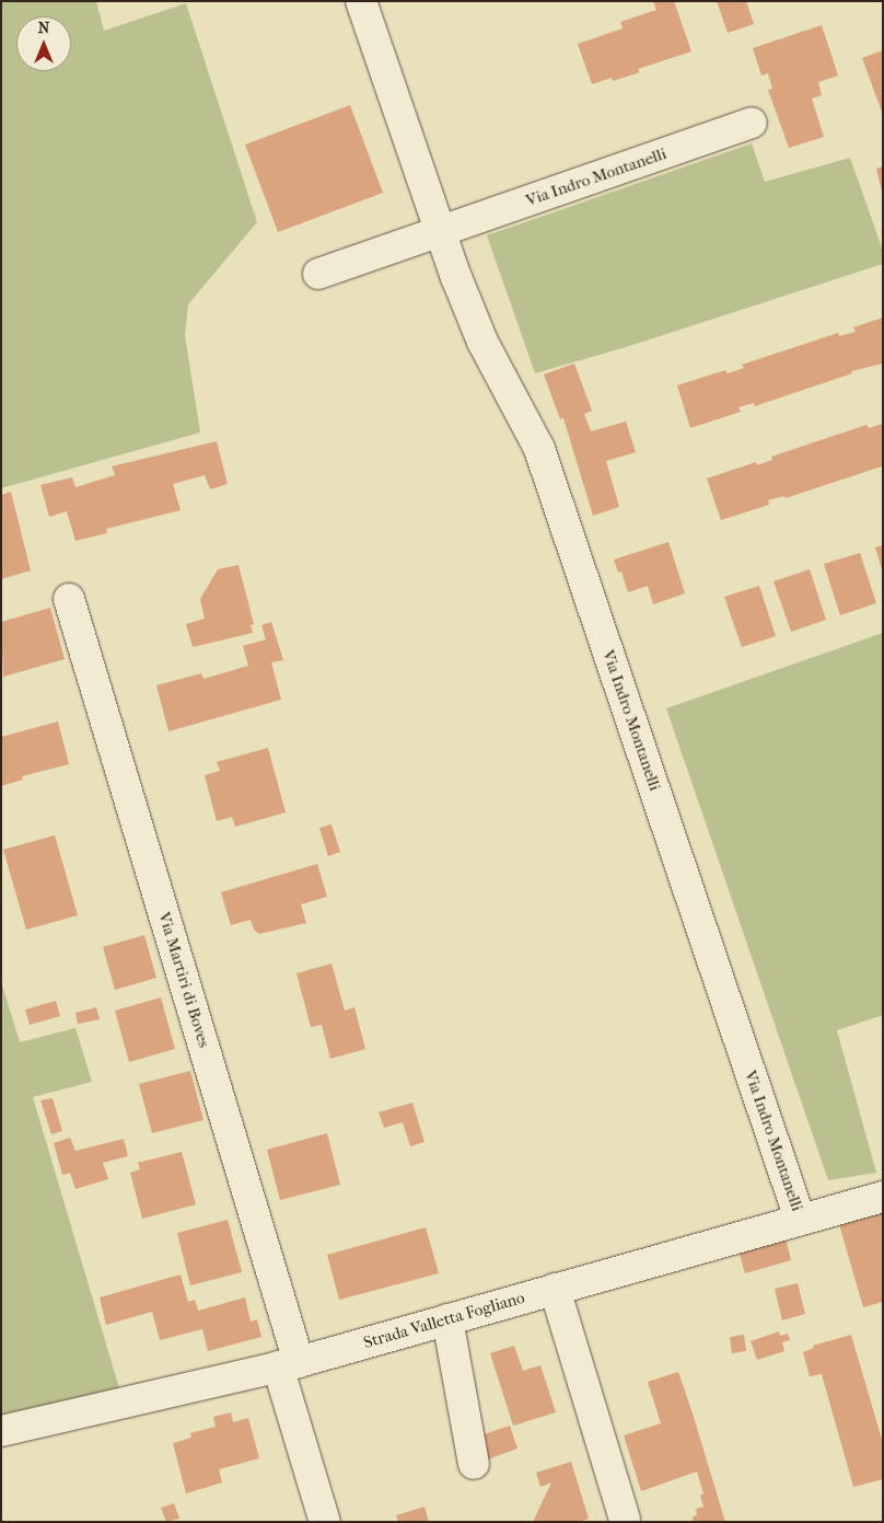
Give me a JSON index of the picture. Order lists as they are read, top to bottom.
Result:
{
  "streets": {
    "street": ["Via Indro Montanelli", "Via Martiri di Boves", "Strada Valletta Fogliano"]
  },
  "crossings": [
    ["Via Indro Montanelli", "Strada Valletta Fogliano"],
    ["Via Martiri di Boves", "Strada Valletta Fogliano"]
  ],
  "north": "top"
}
